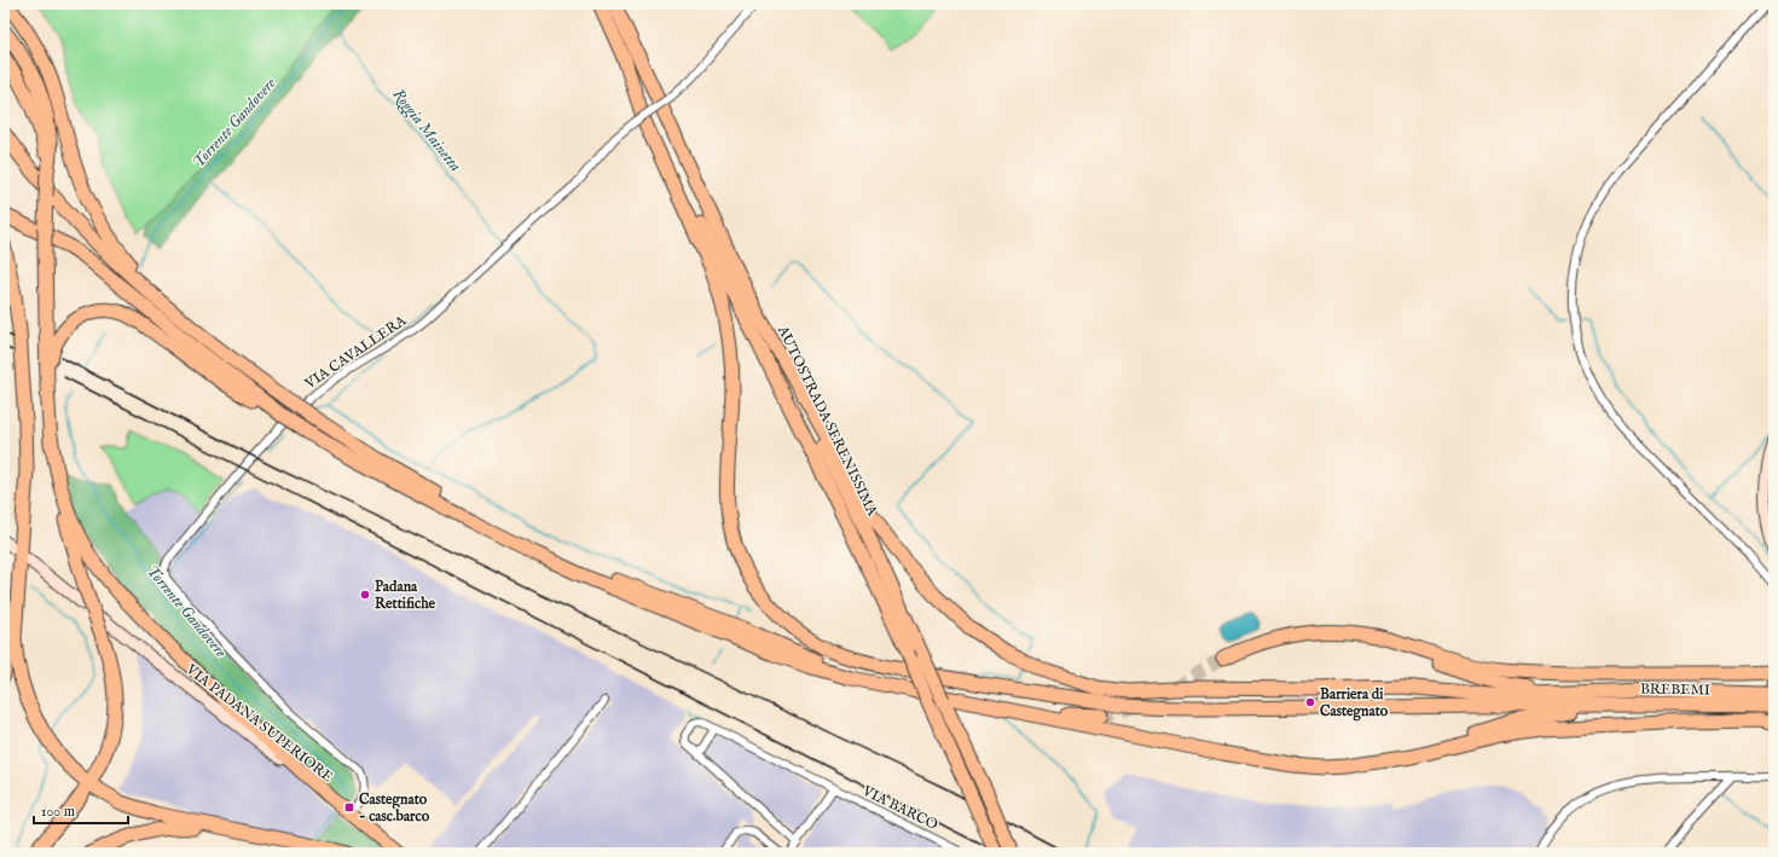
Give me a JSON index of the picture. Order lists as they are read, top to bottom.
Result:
{
  "streets": {
    "highway": ["AUTOSTRADA SERENISSIMA", "BREBEMI"],
    "main road": ["VIA PADANA SUPERIORE"],
    "street": ["VIA CAVALLERA", "VIA BARCO"]
  },
  "crossings": [
    ["VIA CAVALLERA", "VIA PADANA SUPERIORE"]
  ],
  "water": ["Torrente Gandovere", "Roggia Mainetta"],
  "places": {
    "other": ["Padana Rettifiche", "Barriera di Castegnato"],
    "transit": ["Castegnato - casc.barco"]
  },
  "scale_bar": "100 m"
}
